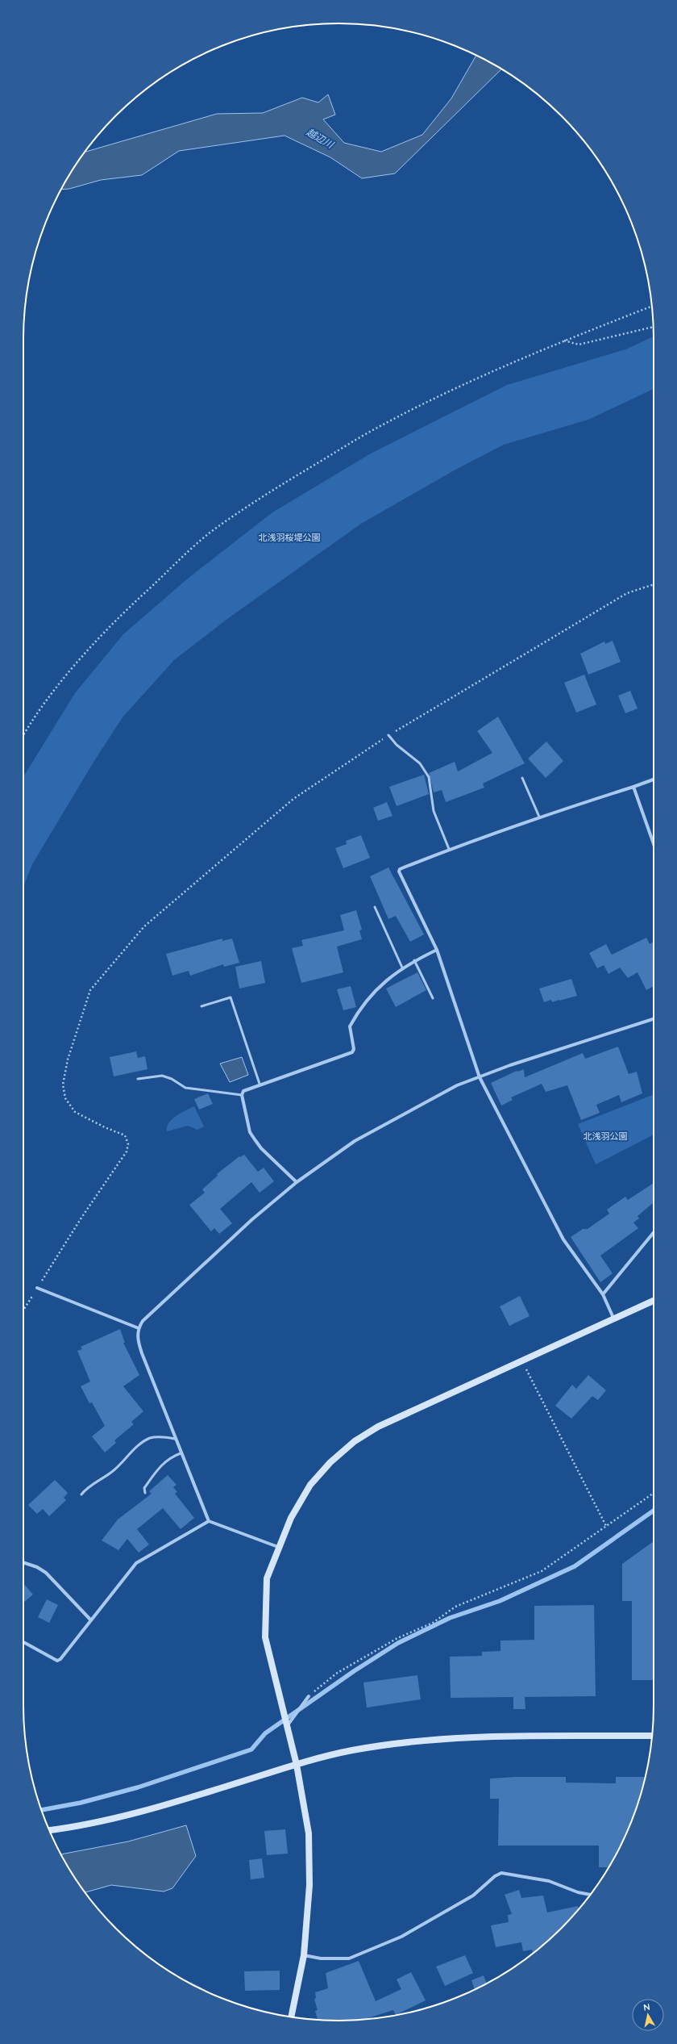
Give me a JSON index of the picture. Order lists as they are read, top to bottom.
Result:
{
  "water": ["越辺川"],
  "parks": ["北浅羽桜堤公園", "北浅羽公園"],
  "north": "top"
}
